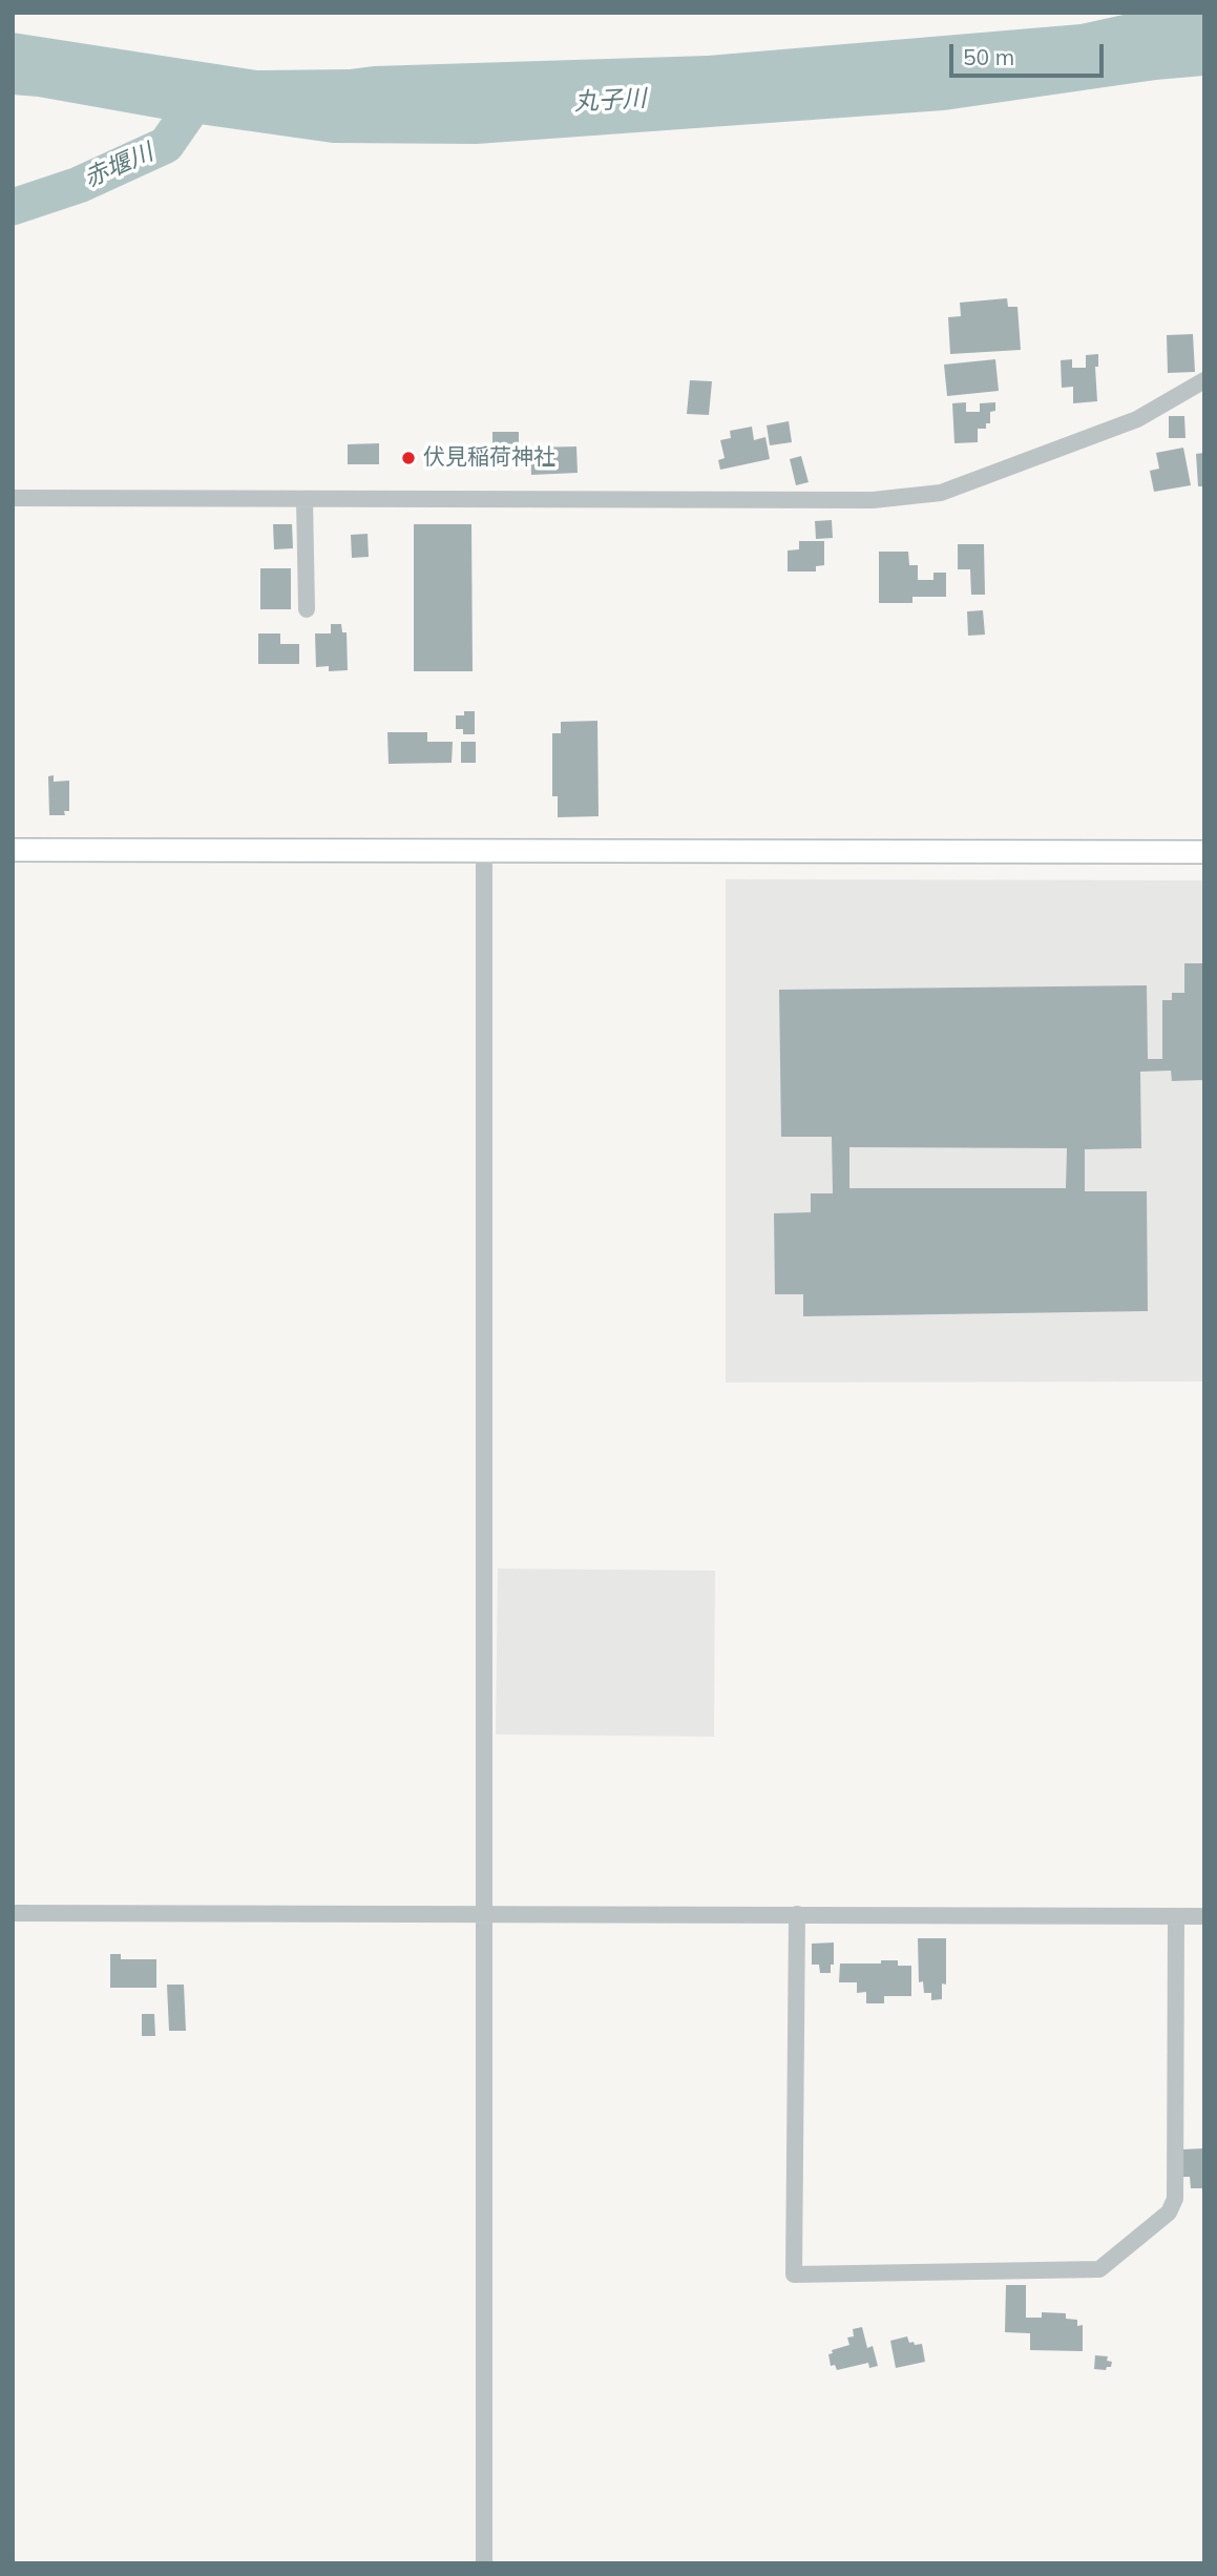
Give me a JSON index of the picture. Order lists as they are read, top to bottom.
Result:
{
  "water": ["丸子川", "赤堰川"],
  "places": ["伏見稲荷神社"],
  "scale_bar": "50 m"
}
